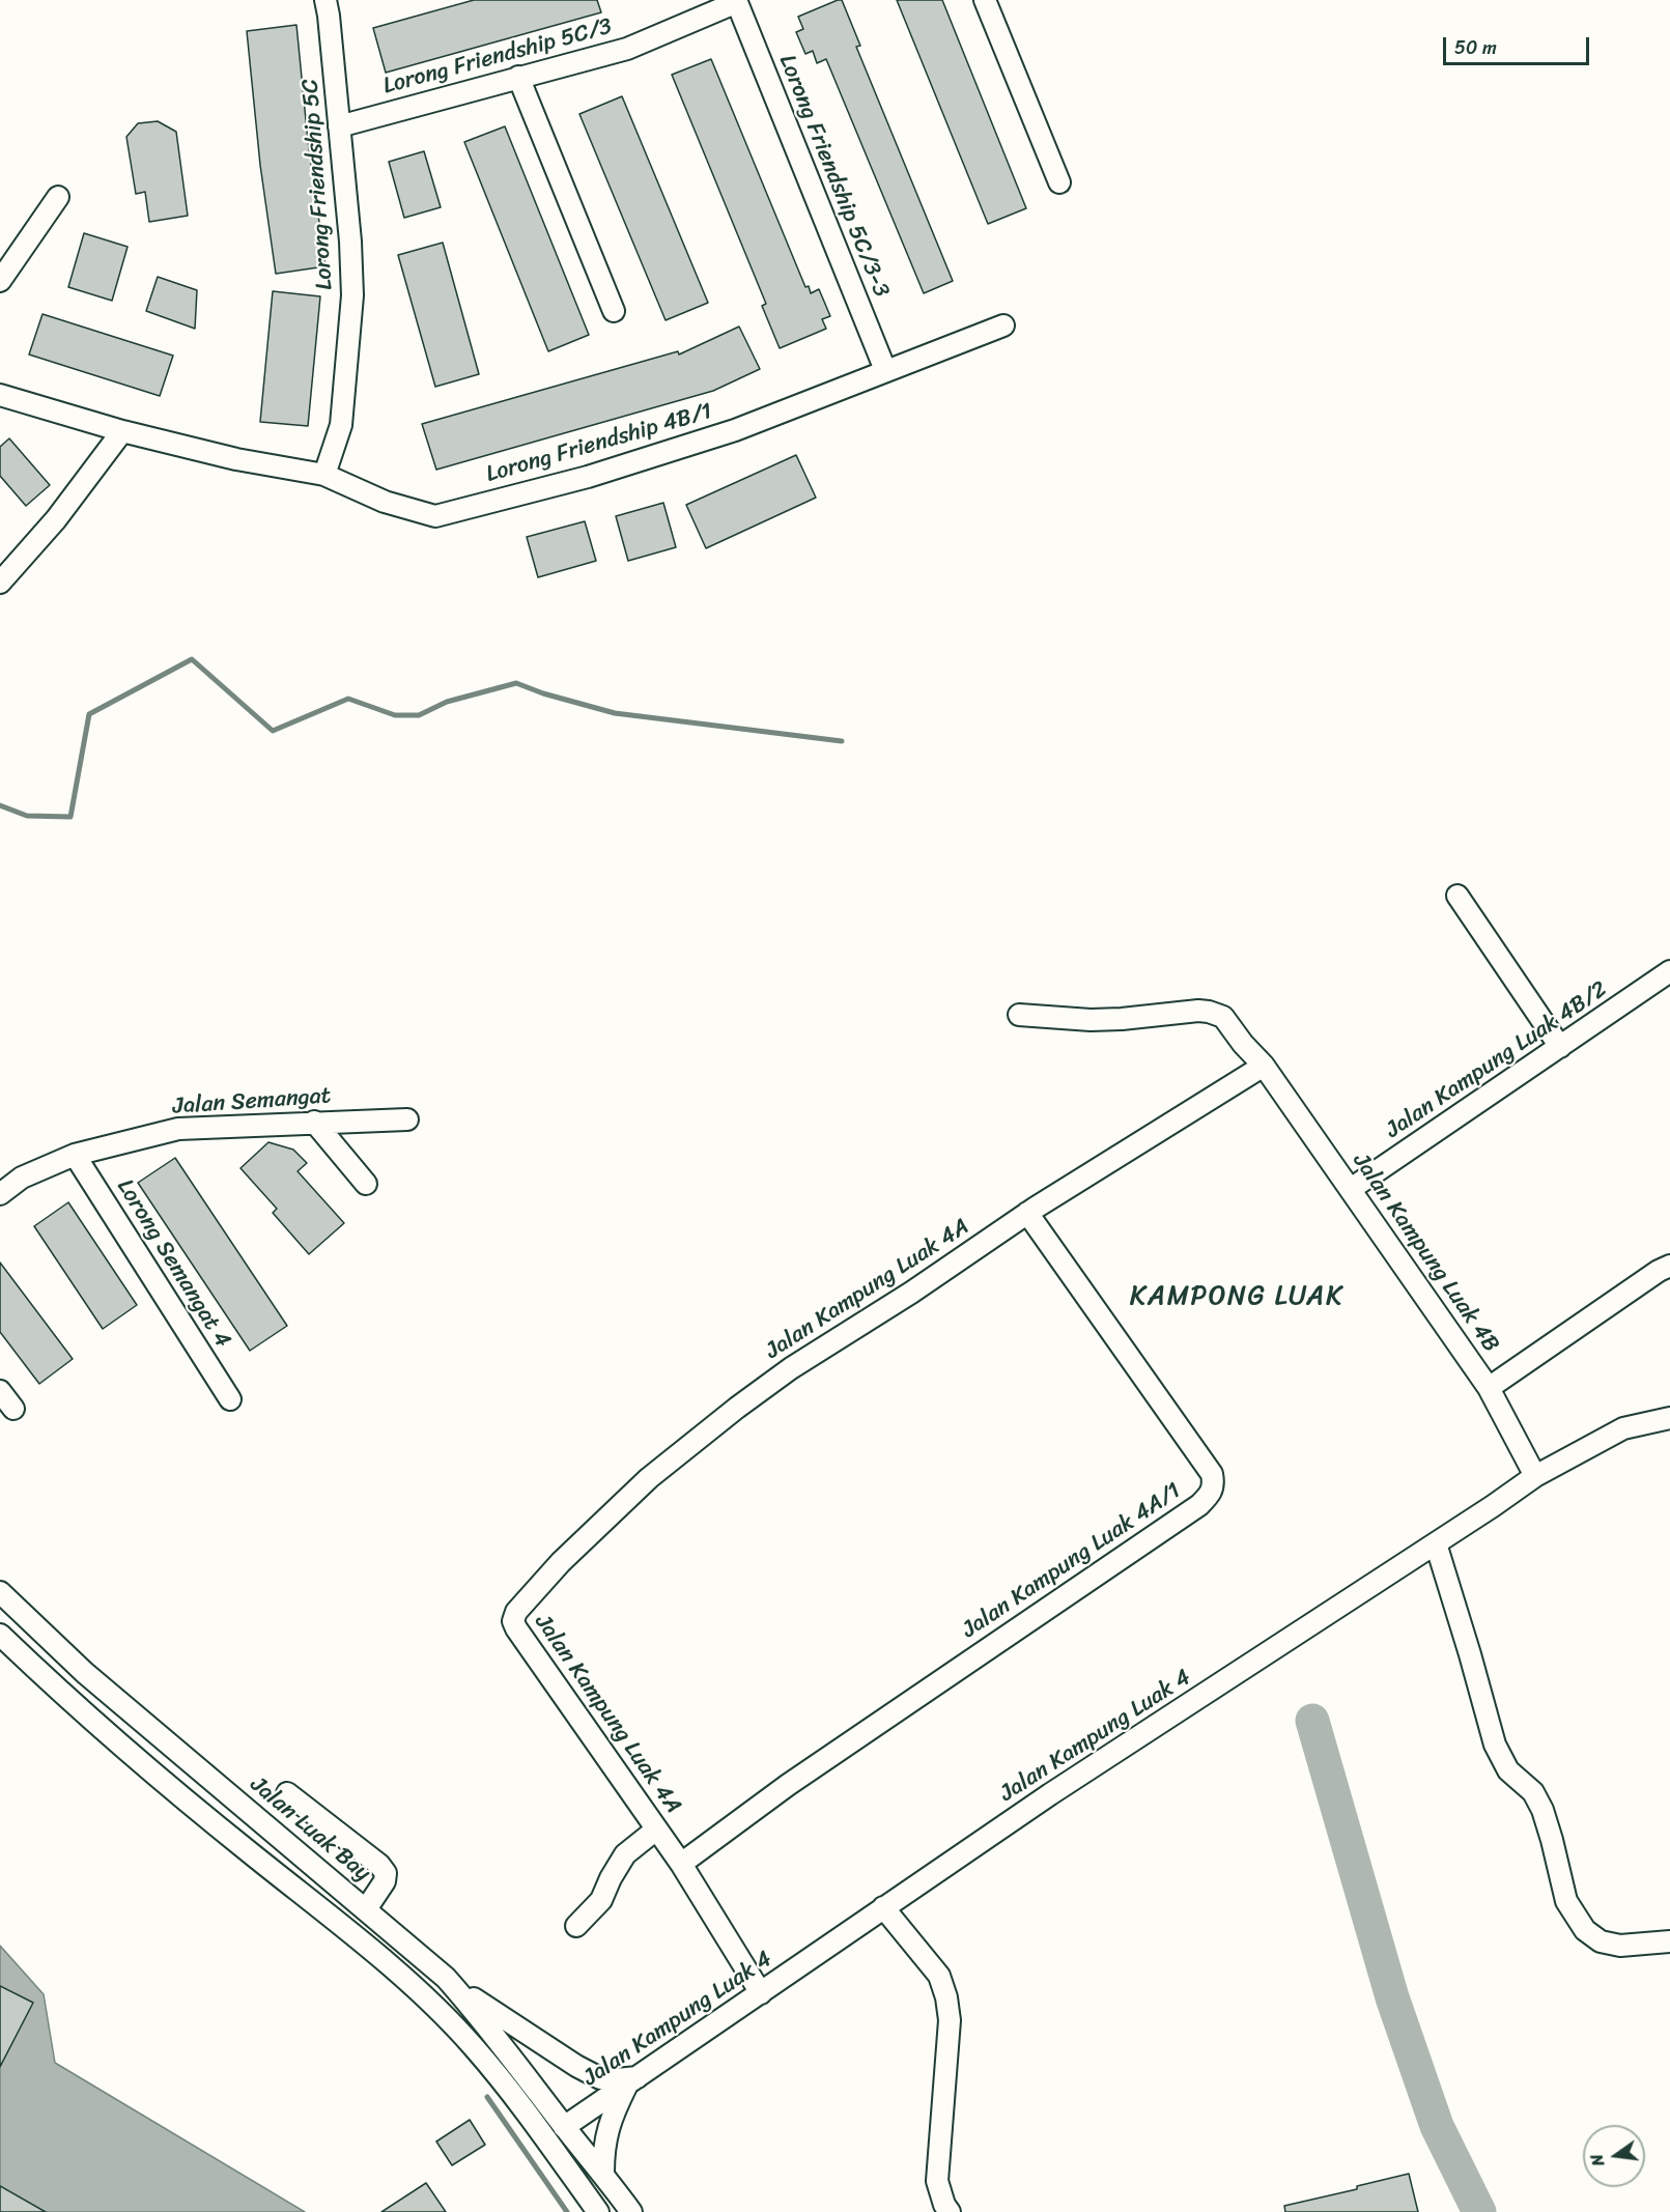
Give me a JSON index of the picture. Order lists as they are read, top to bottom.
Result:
{
  "streets": {
    "street": [
      "Lorong Friendship 5C/3",
      "Lorong Friendship 5C/3-3",
      "Lorong Friendship 5C",
      "Lorong Friendship 4B/1",
      "Jalan Kampung Luak 4B/2",
      "Jalan Semangat",
      "Jalan Kampung Luak 4B",
      "Lorong Semangat 4",
      "Jalan Kampung Luak 4A",
      "Jalan Kampung Luak 4A/1",
      "Jalan Kampung Luak 4",
      "Jalan Luak Bay"
    ]
  },
  "crossings": [
    ["Lorong Friendship 5C/3", "Lorong Friendship 5C/3-3"],
    ["Lorong Friendship 5C/3", "Lorong Friendship 5C"],
    ["Lorong Friendship 5C/3-3", "Lorong Friendship 4B/1"],
    ["Lorong Friendship 5C", "Lorong Friendship 4B/1"],
    ["Jalan Kampung Luak 4B/2", "Jalan Kampung Luak 4B"],
    ["Jalan Semangat", "Lorong Semangat 4"],
    ["Jalan Kampung Luak 4B", "Jalan Kampung Luak 4A"],
    ["Jalan Kampung Luak 4B", "Jalan Kampung Luak 4"],
    ["Jalan Kampung Luak 4A", "Jalan Kampung Luak 4A/1"],
    ["Jalan Kampung Luak 4A", "Jalan Kampung Luak 4"],
    ["Jalan Kampung Luak 4", "Jalan Luak Bay"]
  ],
  "districts": ["KAMPONG LUAK"],
  "scale_bar": "50 m",
  "north": "left"
}
